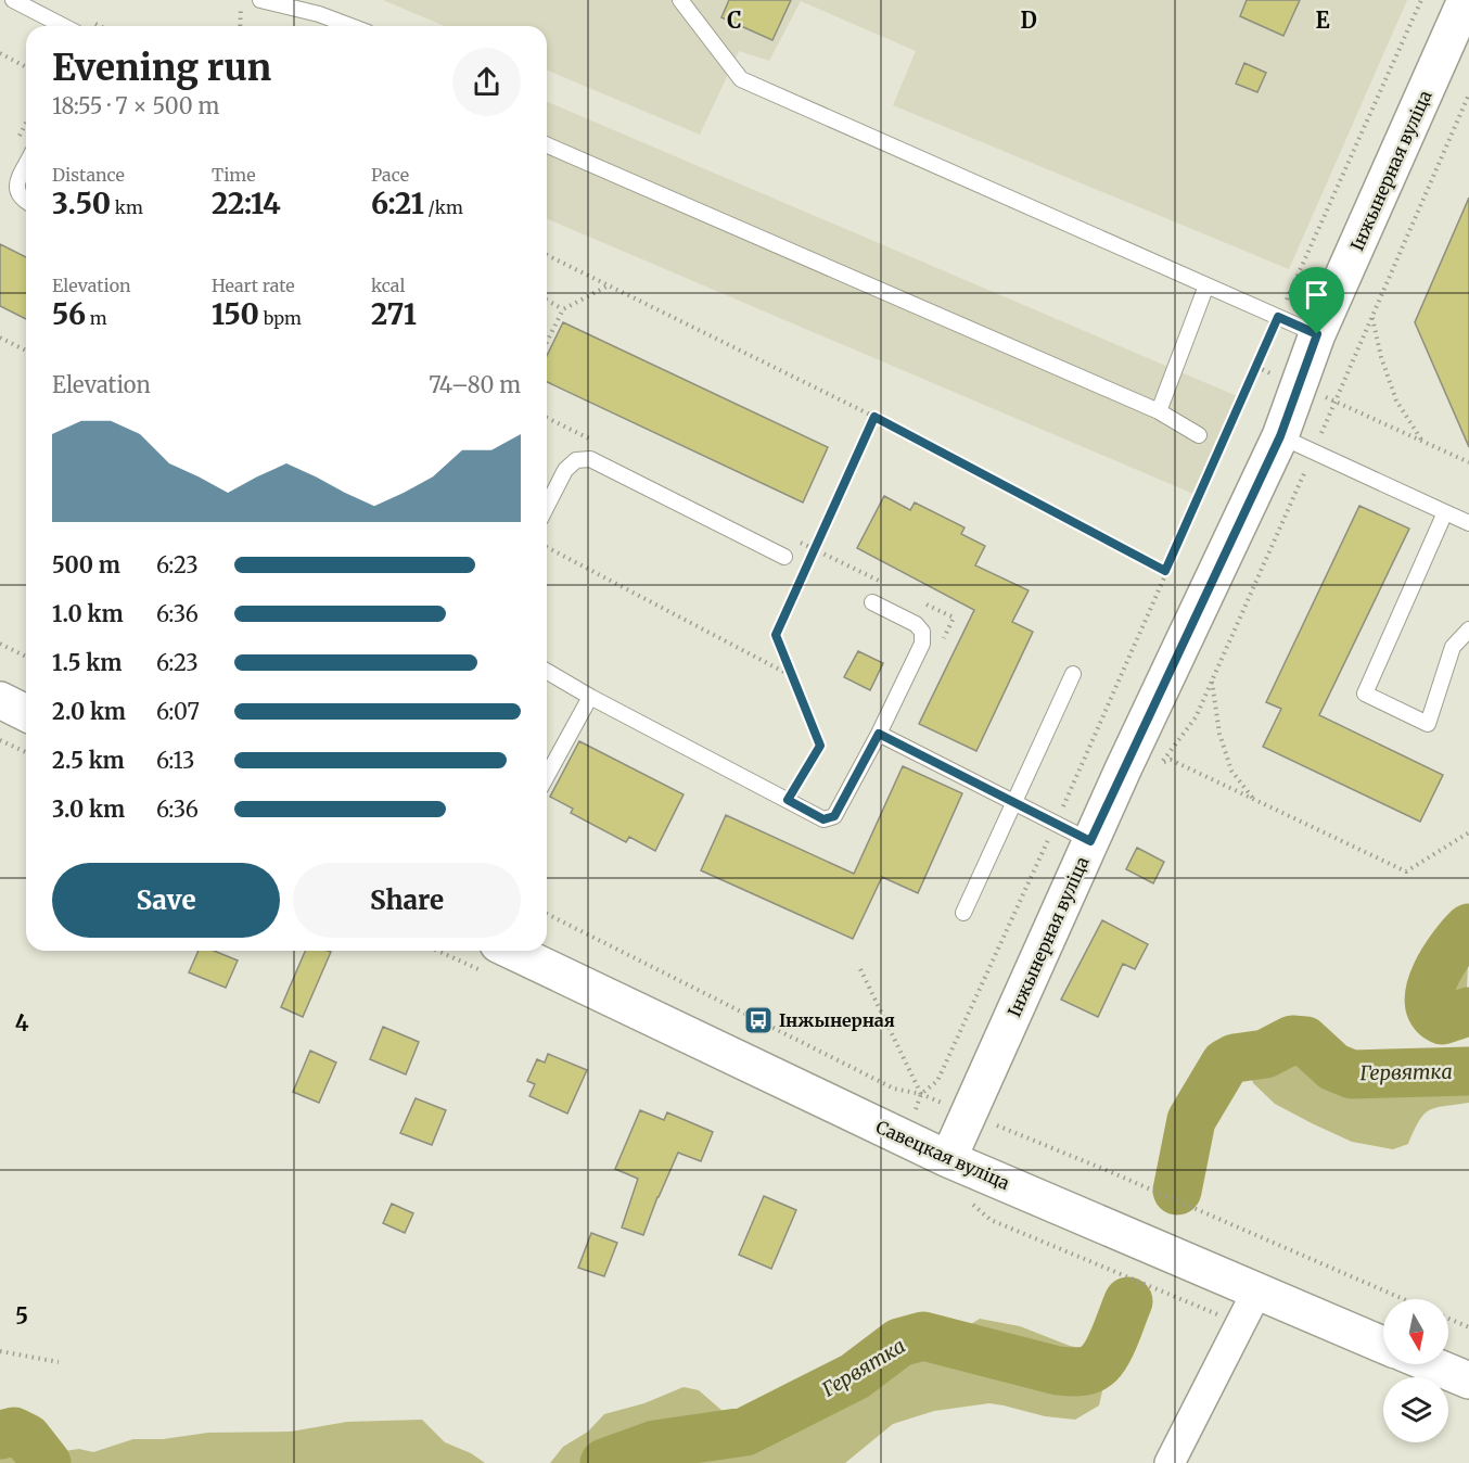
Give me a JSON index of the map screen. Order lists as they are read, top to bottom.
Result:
{
  "streets": {
    "street": ["Інжынерная вуліца", "Савецкая вуліца"]
  },
  "crossings": [
    ["Інжынерная вуліца", "Савецкая вуліца"]
  ],
  "water": ["Гервятка"],
  "places": {
    "bus stop": ["Інжынерная"]
  },
  "north": "bottom",
  "page": {
    "heading": ["Evening run", "18:55 · 7 × 500 m"],
    "stats": [
      ["Distance", "3.50 km"],
      ["Time", "22:14"],
      ["Pace", "6:21 /km"],
      ["Elevation", "56 m"],
      ["Heart rate", "150 bpm"],
      ["kcal", "271"]
    ],
    "chart": ["Elevation", "74–80 m"],
    "list": [
      {
        "name": "500 m",
        "note": "6:23"
      },
      {
        "name": "1.0 km",
        "note": "6:36"
      },
      {
        "name": "1.5 km",
        "note": "6:23"
      },
      {
        "name": "2.0 km",
        "note": "6:07"
      },
      {
        "name": "2.5 km",
        "note": "6:13"
      },
      {
        "name": "3.0 km",
        "note": "6:36"
      }
    ],
    "buttons": ["Save", "Share"]
  },
  "grid": {
    "columns": ["C", "D", "E"],
    "rows": ["4", "5"]
  }
}
